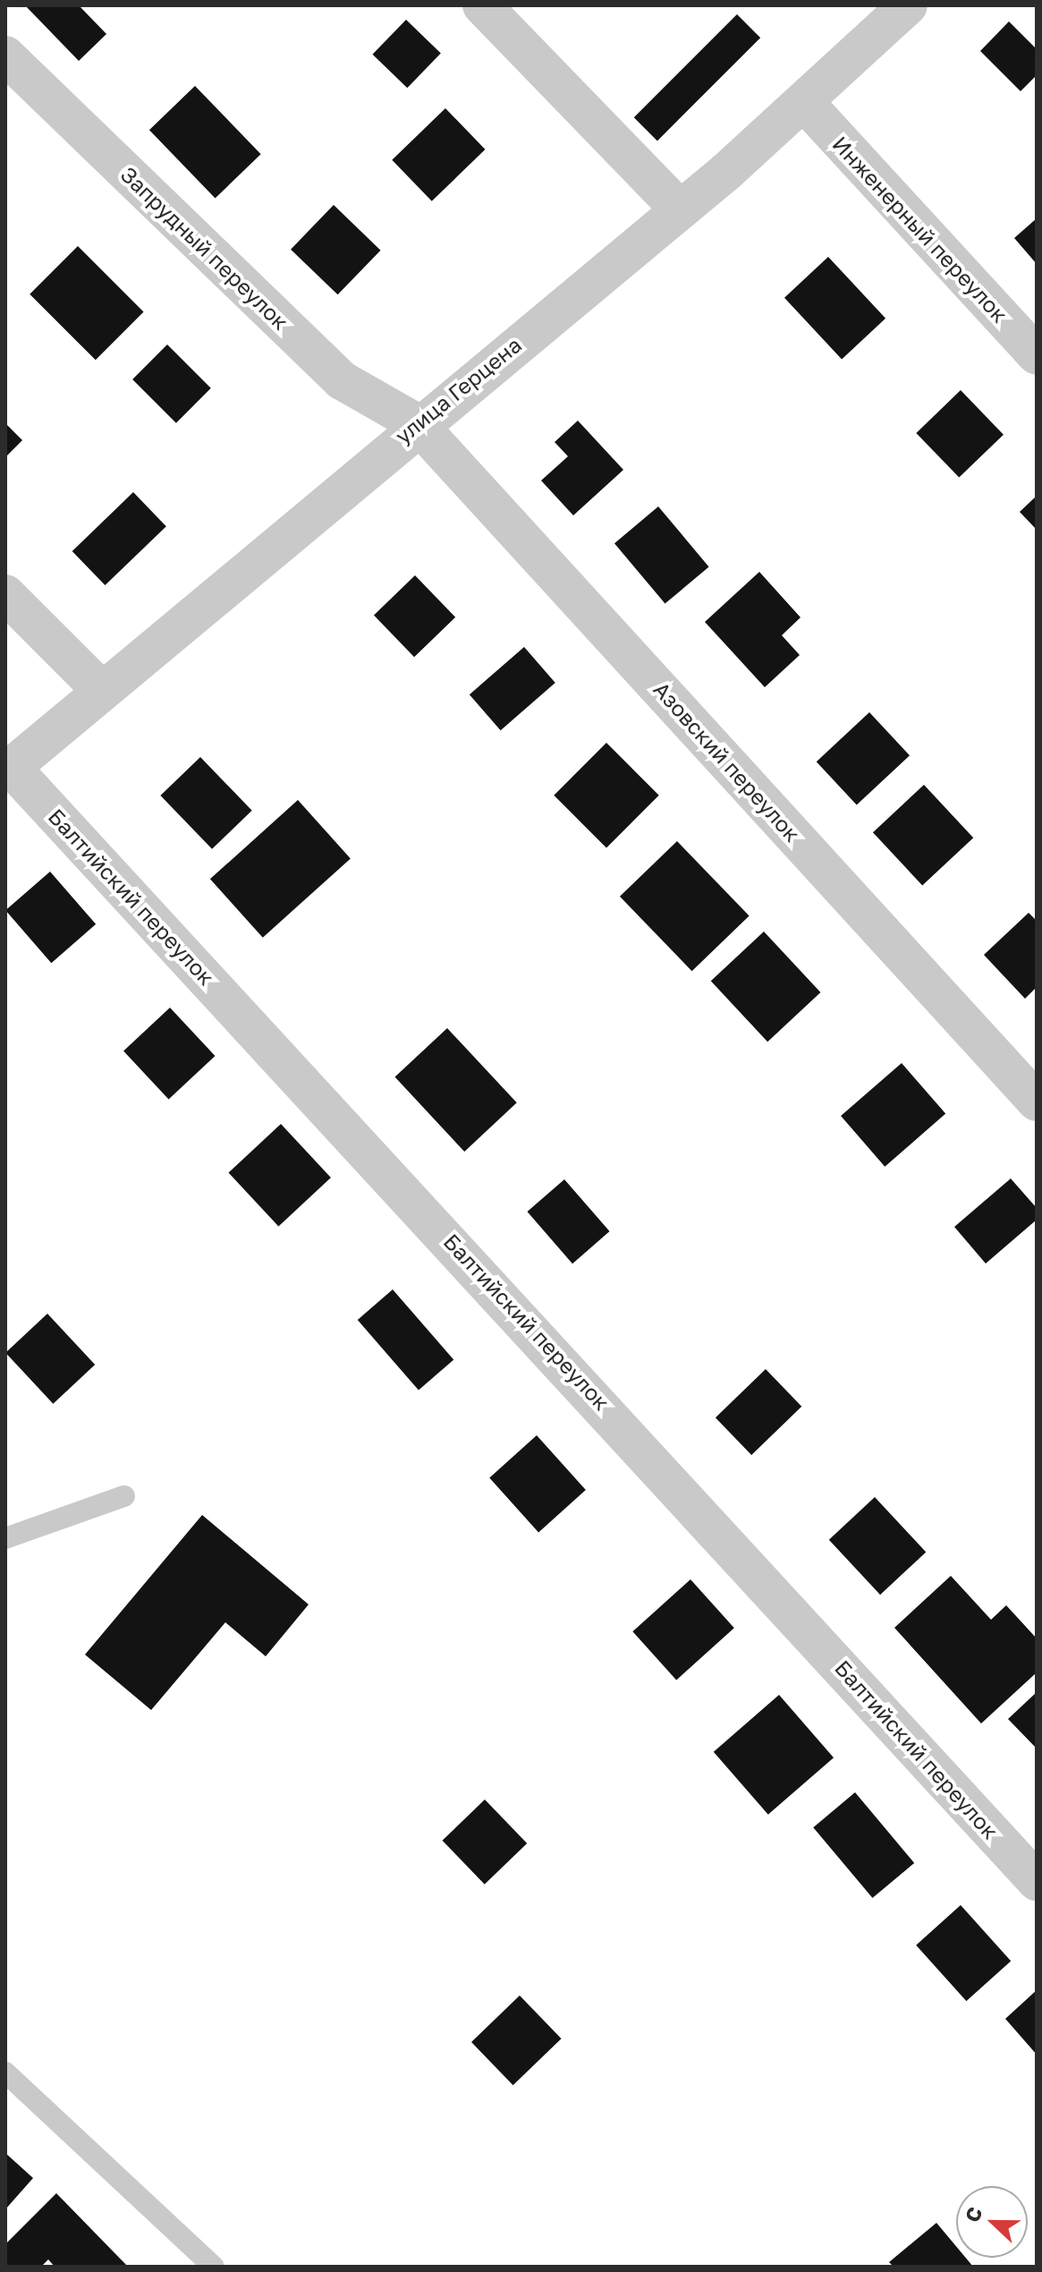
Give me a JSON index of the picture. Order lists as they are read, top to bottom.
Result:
{
  "streets": {
    "street": [
      "Инженерный переулок",
      "Запрудный переулок",
      "улица Герцена",
      "Азовский переулок",
      "Балтийский переулок"
    ]
  },
  "crossings": [
    ["Инженерный переулок", "улица Герцена"],
    ["Запрудный переулок", "улица Герцена"],
    ["Запрудный переулок", "Азовский переулок"],
    ["улица Герцена", "Азовский переулок"],
    ["улица Герцена", "Балтийский переулок"]
  ],
  "north": "left"
}
